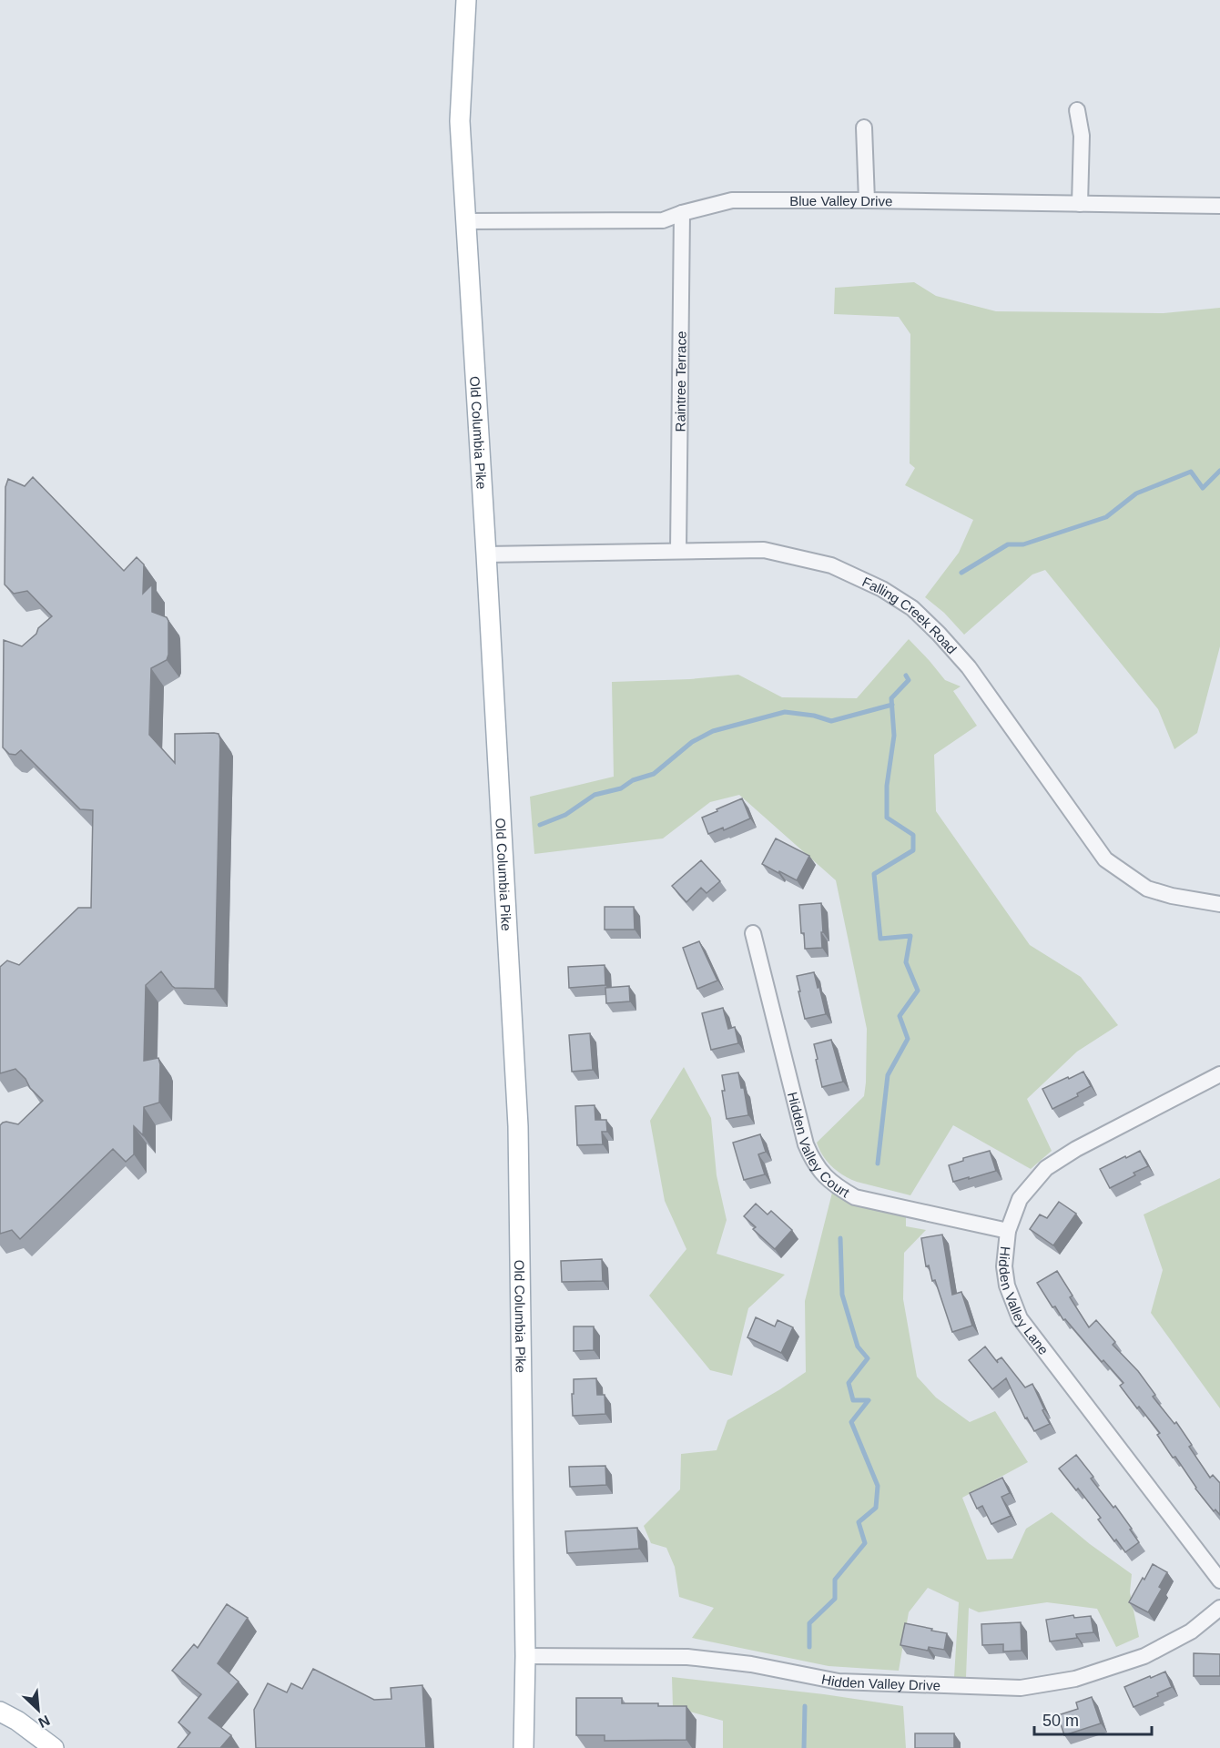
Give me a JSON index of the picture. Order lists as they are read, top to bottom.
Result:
{
  "streets": {
    "main road": ["Old Columbia Pike"],
    "street": [
      "Blue Valley Drive",
      "Raintree Terrace",
      "Falling Creek Road",
      "Hidden Valley Court",
      "Hidden Valley Lane",
      "Hidden Valley Drive"
    ]
  },
  "crossings": [
    ["Blue Valley Drive", "Raintree Terrace"],
    ["Blue Valley Drive", "Old Columbia Pike"],
    ["Raintree Terrace", "Falling Creek Road"],
    ["Old Columbia Pike", "Falling Creek Road"],
    ["Old Columbia Pike", "Hidden Valley Drive"],
    ["Hidden Valley Court", "Hidden Valley Lane"]
  ],
  "scale_bar": "50 m",
  "north": "bottom right"
}
